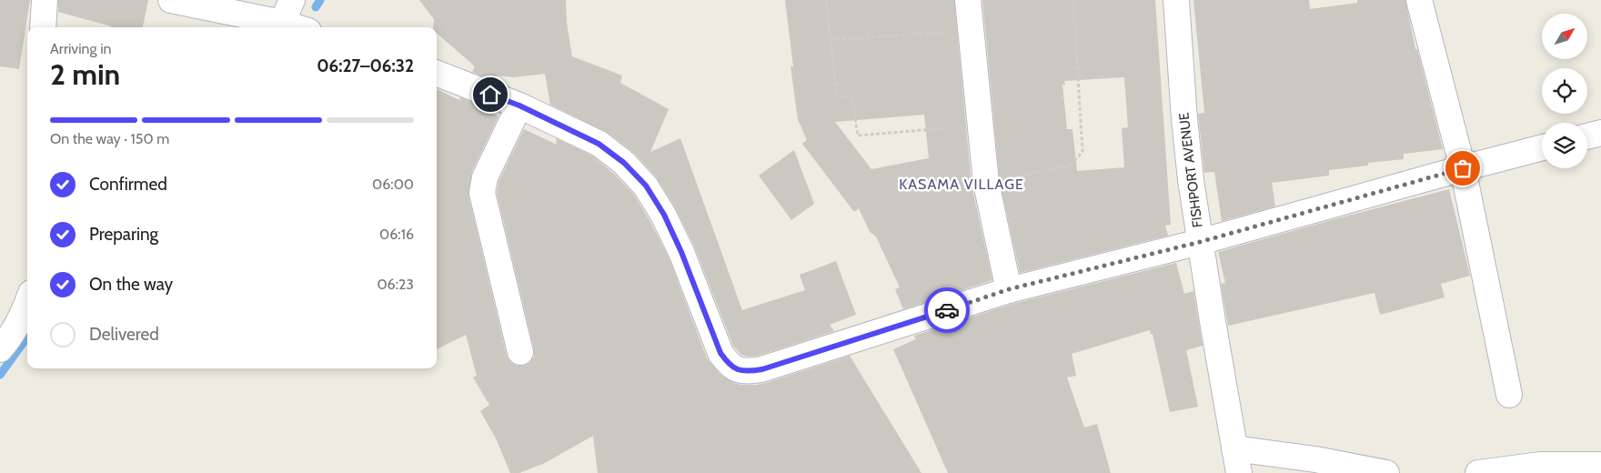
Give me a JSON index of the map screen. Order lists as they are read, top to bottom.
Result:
{
  "streets": {
    "street": ["FISHPORT AVENUE"]
  },
  "districts": ["KASAMA VILLAGE"],
  "north": "top right",
  "page": {
    "heading": ["2 min", "Arriving in", "06:27–06:32"],
    "bar": "On the way · 150 m",
    "list": [
      ["Confirmed", "06:00"],
      ["Preparing", "06:16"],
      ["On the way", "06:23"],
      "Delivered"
    ]
  }
}
